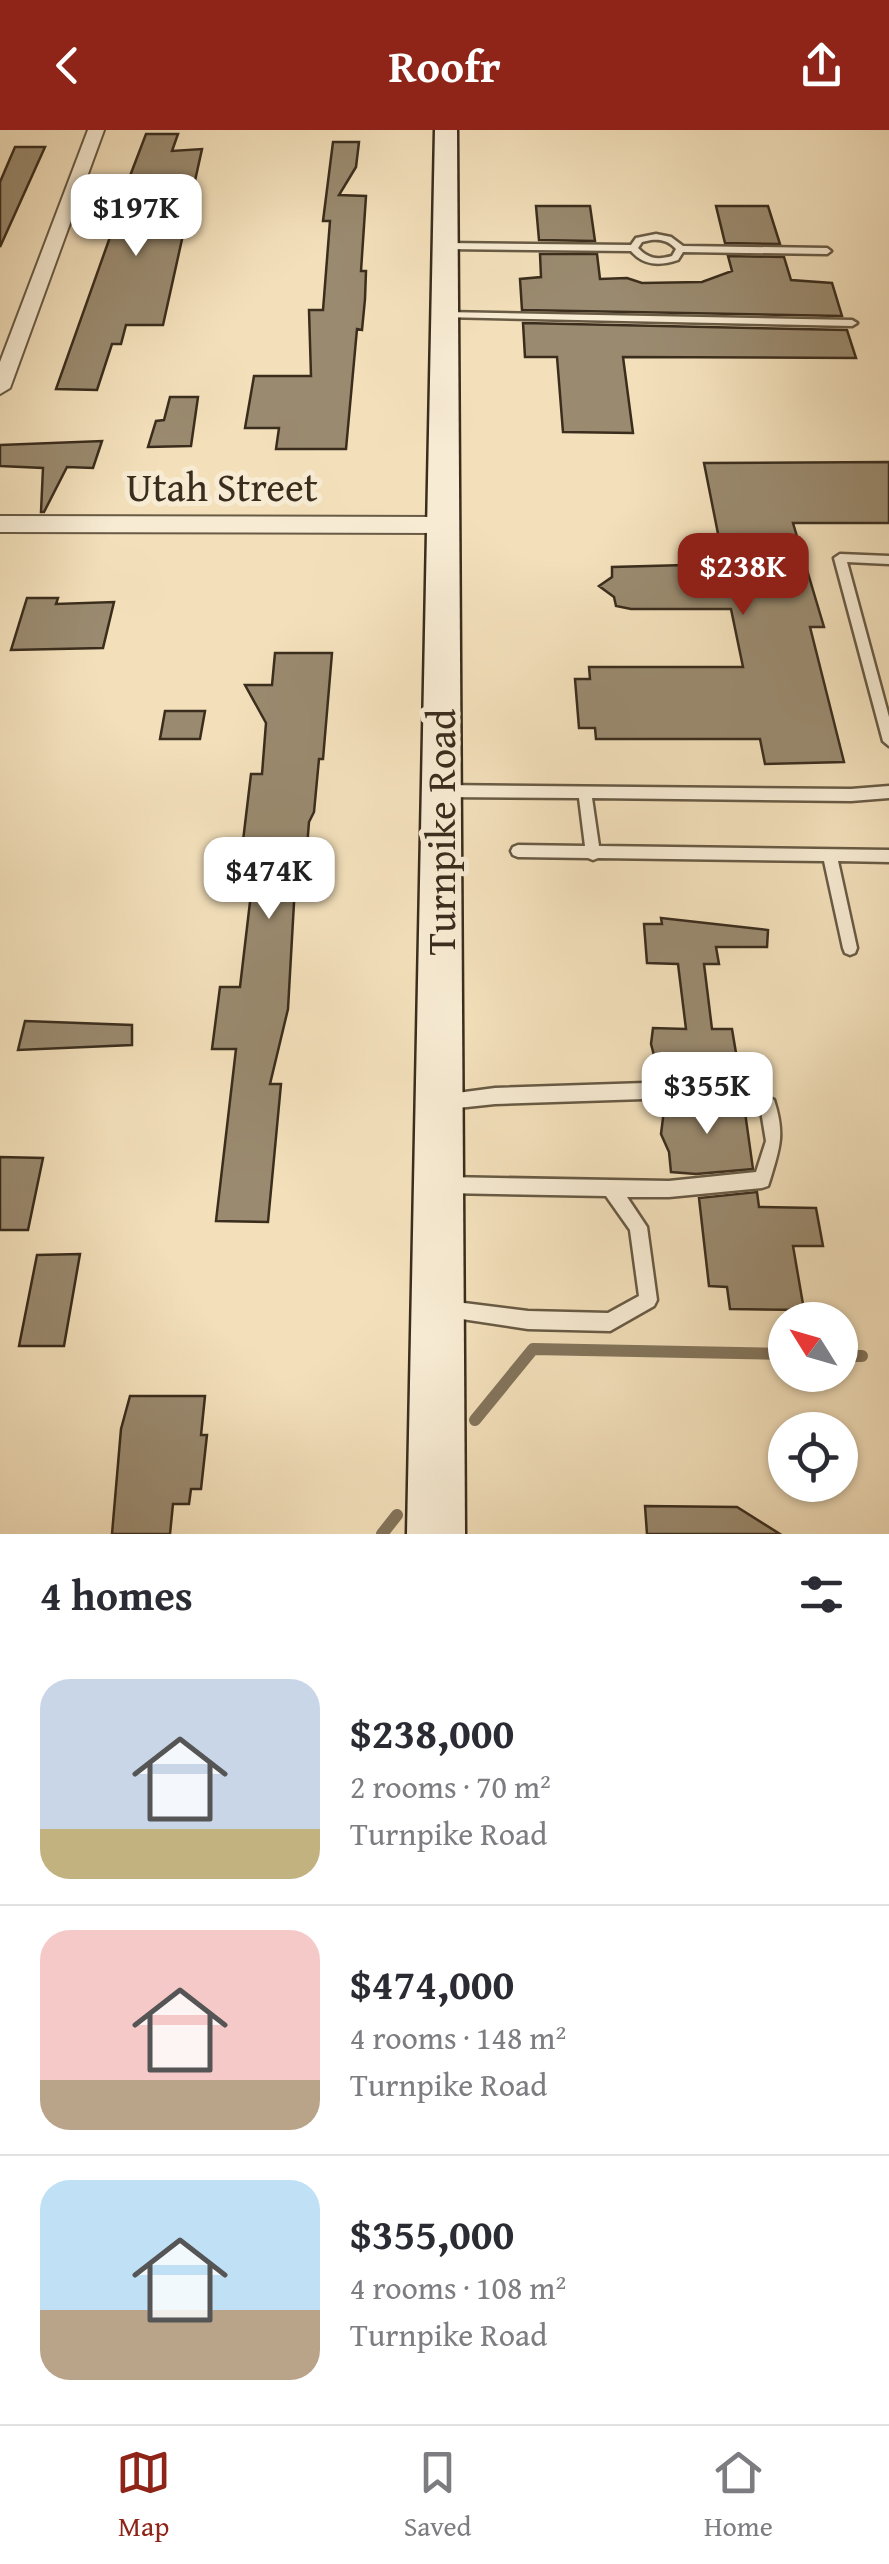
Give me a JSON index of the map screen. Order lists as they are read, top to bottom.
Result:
{
  "streets": {
    "main road": ["Turnpike Road"],
    "street": ["Utah Street"]
  },
  "crossings": [
    ["Utah Street", "Turnpike Road"]
  ],
  "north": "top left",
  "page": {
    "header": "Roofr",
    "price": [
      "$197K",
      "$238K",
      "$474K",
      "$355K"
    ],
    "heading": "4 homes",
    "list": [
      {
        "name": "$238,000",
        "note": "2 rooms · 70 m² · Turnpike Road"
      },
      {
        "name": "$474,000",
        "note": "4 rooms · 148 m² · Turnpike Road"
      },
      {
        "name": "$355,000",
        "note": "4 rooms · 108 m² · Turnpike Road"
      }
    ],
    "tabs": ["Map", "Saved", "Home"]
  }
}
